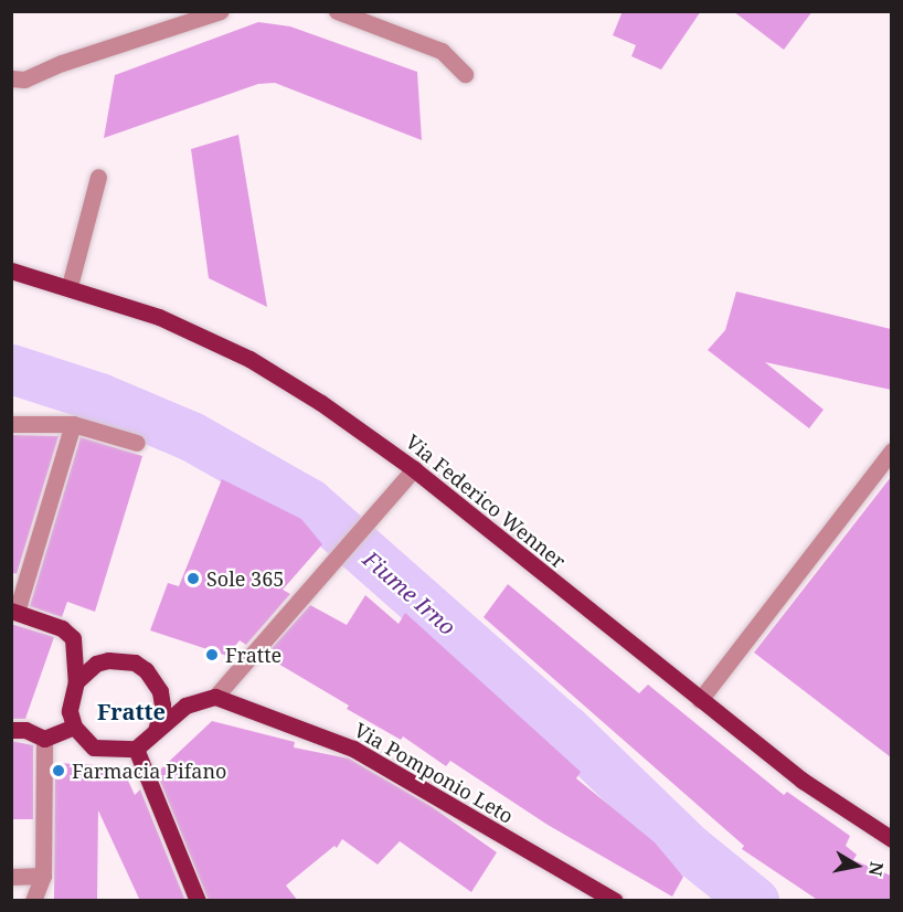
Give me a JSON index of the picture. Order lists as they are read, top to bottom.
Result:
{
  "streets": {
    "main road": ["Via Federico Wenner", "Via Pomponio Leto"]
  },
  "districts": ["Fratte"],
  "water": ["Fiume Irno"],
  "places": ["Sole 365", "Fratte", "Farmacia Pifano"],
  "north": "right"
}
